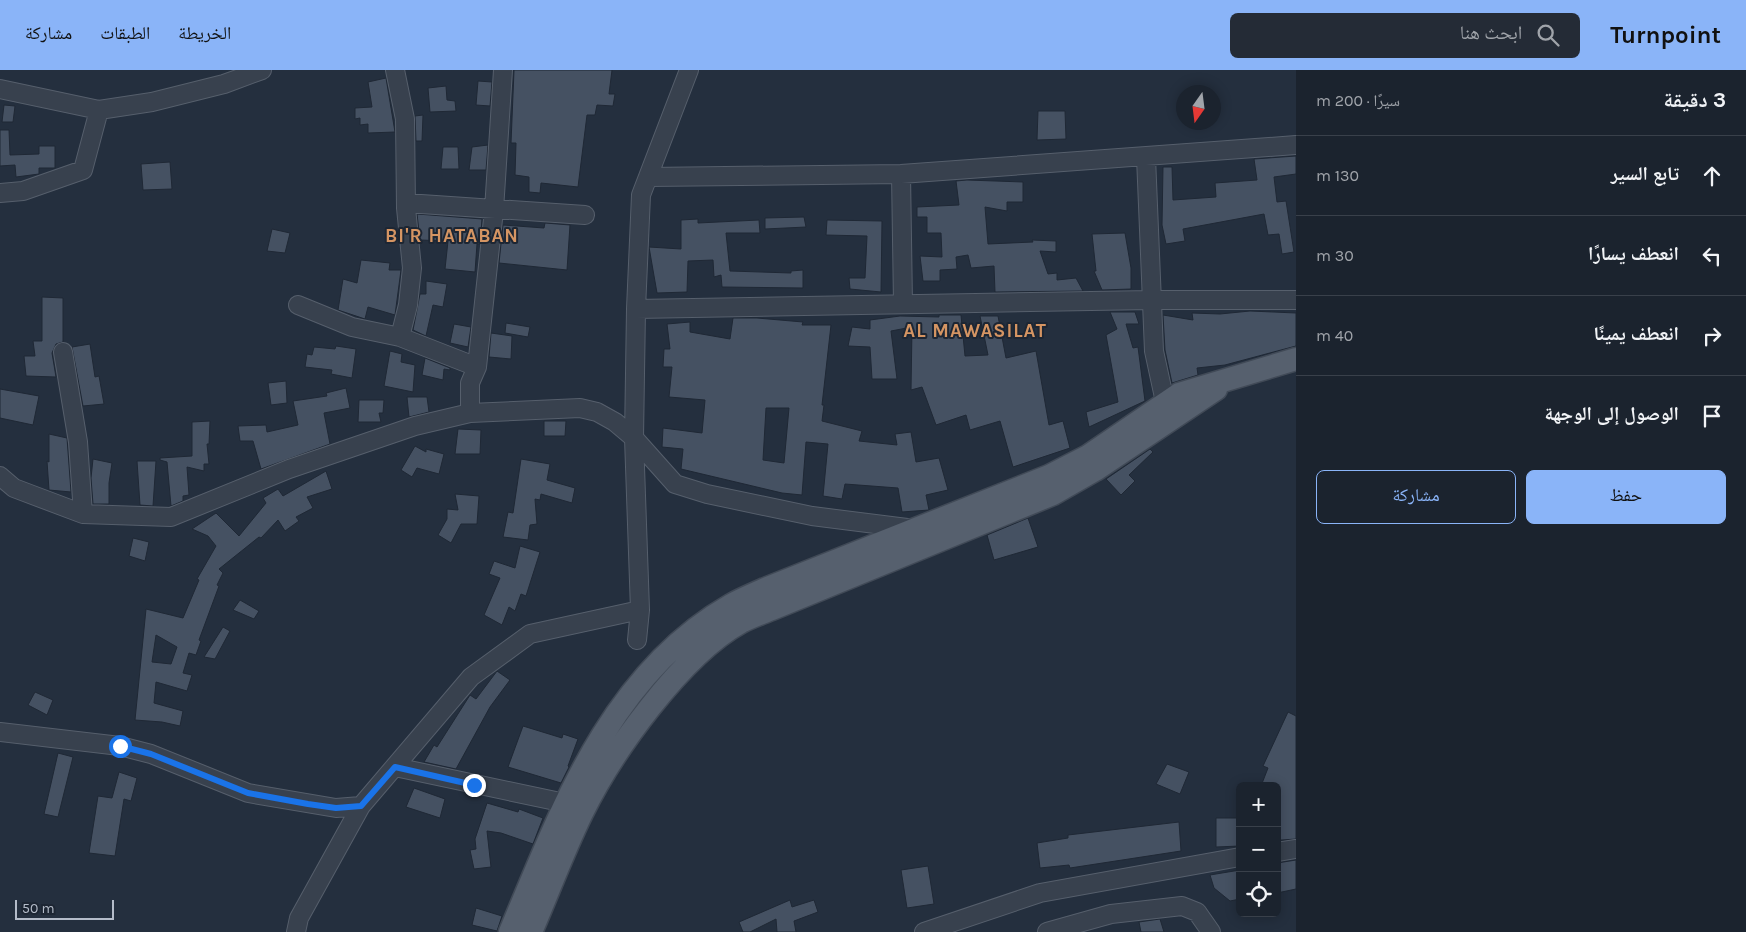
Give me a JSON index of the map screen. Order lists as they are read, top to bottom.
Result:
{
  "districts": ["BI'R HATABAN", "AL MAWASILAT"],
  "scale_bar": "50 m",
  "north": "bottom",
  "page": {
    "header": "Turnpoint",
    "search": "ابحث هنا",
    "nav": ["الخريطة", "الطبقات", "مشاركة"],
    "heading": ["3 دقيقة", "سيرًا · 200 m"],
    "list": [
      ["تابع السير", "130 m"],
      ["انعطف يسارًا", "30 m"],
      ["انعطف يمينًا", "40 m"],
      "الوصول إلى الوجهة"
    ],
    "buttons": ["حفظ", "مشاركة"],
    "map_buttons": ["+", "−"],
    "scale": "50 m"
  }
}
